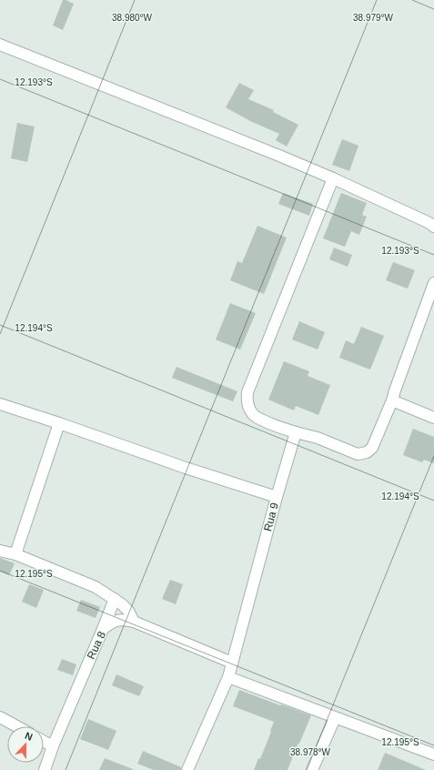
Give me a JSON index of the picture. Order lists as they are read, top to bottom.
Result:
{
  "streets": {
    "street": ["Rua 9", "Rua 8"]
  },
  "crossings": [
    ["Rua 9", "Rua 8"]
  ],
  "north": "top",
  "coordinates": [
    "38.980°W",
    "38.979°W",
    "12.193°S",
    "12.194°S",
    "12.195°S",
    "38.978°W"
  ]
}
